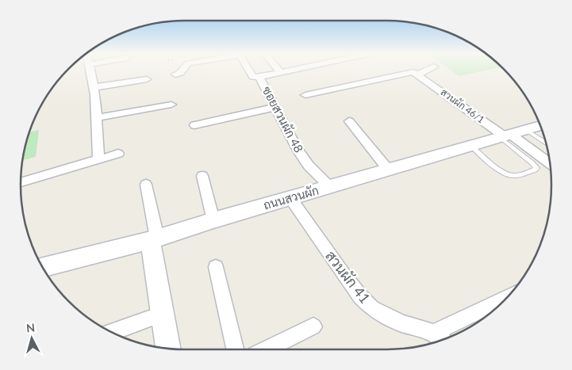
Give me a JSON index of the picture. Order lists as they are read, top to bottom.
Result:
{
  "streets": {
    "street": [
      "สวนผัก 46/1",
      "ซอยสวนผัก 48",
      "ถนนสวนผัก",
      "สวนผัก 41"
    ]
  },
  "crossings": [
    ["สวนผัก 46/1", "ถนนสวนผัก"],
    ["ซอยสวนผัก 48", "ถนนสวนผัก"],
    ["ถนนสวนผัก", "สวนผัก 41"]
  ],
  "north": "top"
}
